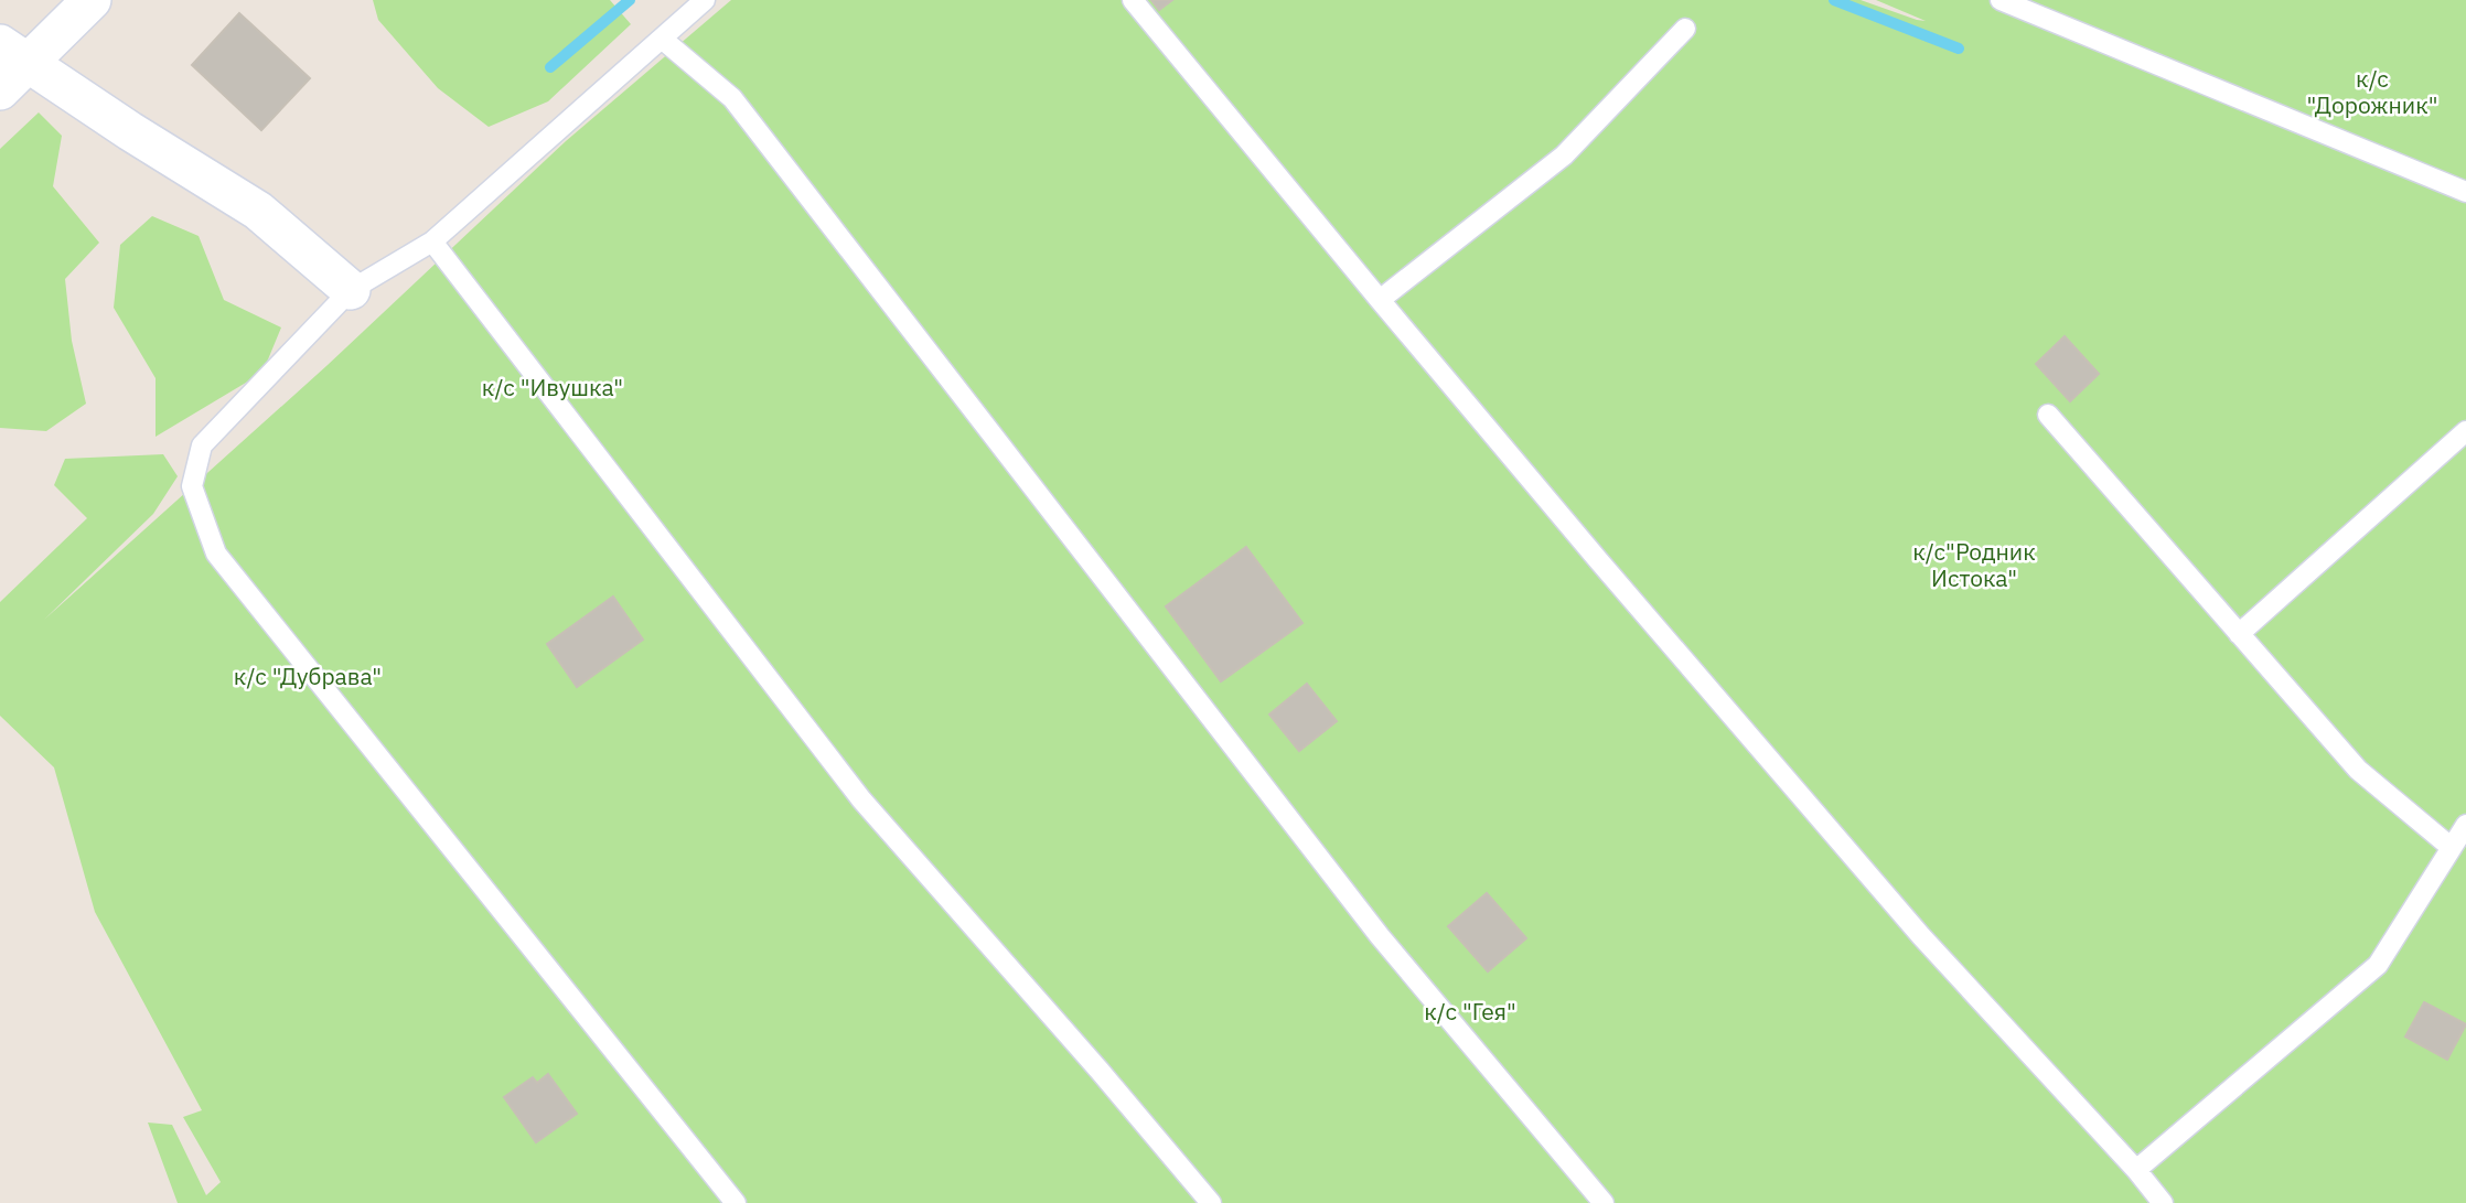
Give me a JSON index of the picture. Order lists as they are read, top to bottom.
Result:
{
  "parks": [
    "к/с \"Дорожник\"",
    "к/с \"Ивушка\"",
    "к/с\"Родник Истока\"",
    "к/с \"Дубрава\"",
    "к/с \"Гея\""
  ]
}
